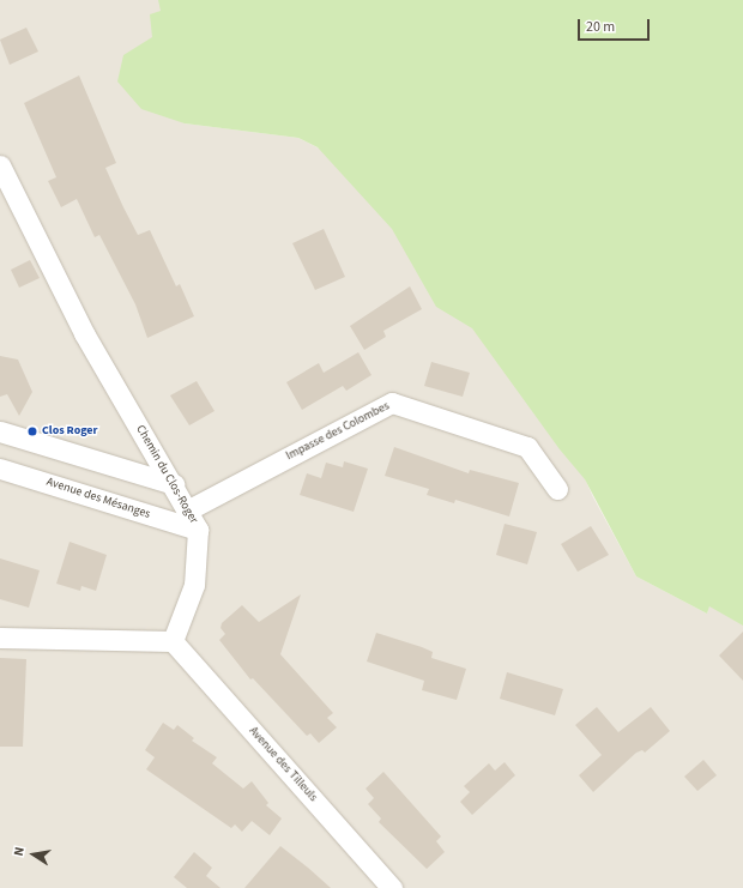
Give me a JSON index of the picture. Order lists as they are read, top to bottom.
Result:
{
  "streets": {
    "street": [
      "Impasse des Colombes",
      "Chemin du Clos-Roger",
      "Avenue des Mésanges",
      "Avenue des Tilleuls"
    ]
  },
  "crossings": [
    ["Impasse des Colombes", "Chemin du Clos-Roger"],
    ["Chemin du Clos-Roger", "Avenue des Mésanges"],
    ["Chemin du Clos-Roger", "Avenue des Tilleuls"]
  ],
  "places": ["Clos Roger"],
  "scale_bar": "20 m",
  "north": "left"
}
